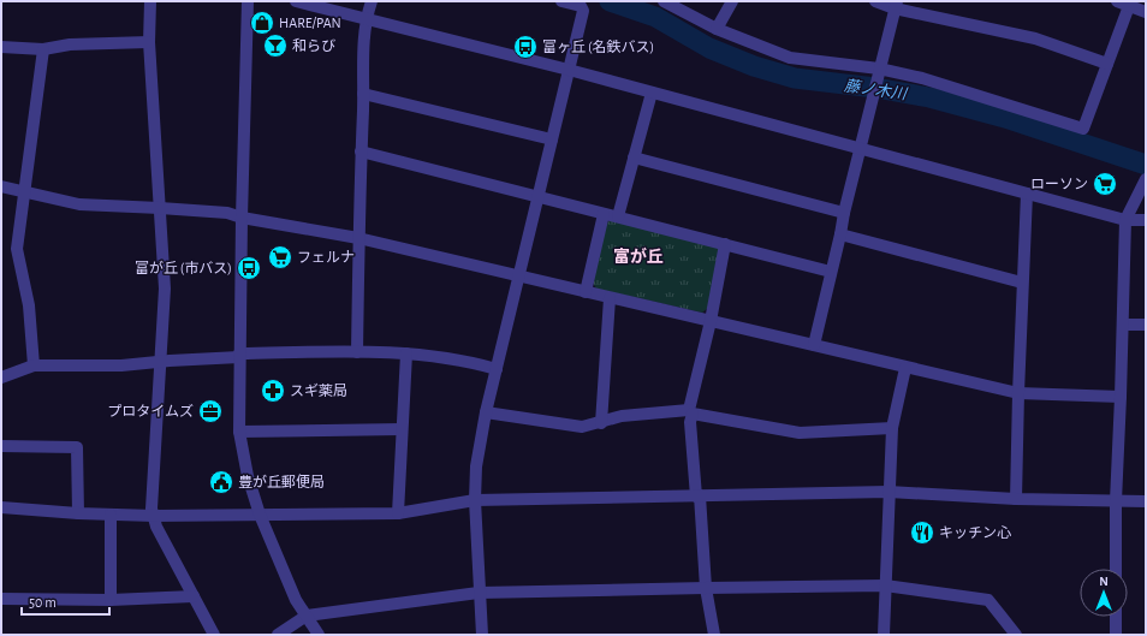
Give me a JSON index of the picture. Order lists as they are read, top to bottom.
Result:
{
  "districts": ["富が丘"],
  "water": ["藤ノ木川"],
  "places": {
    "shop": ["HARE/PAN"],
    "bar": ["和らび"],
    "bus stop": ["富ヶ丘 (名鉄バス)", "富が丘 (市バス)"],
    "supermarket": ["ローソン", "フェルナ"],
    "pharmacy": ["スギ薬局"],
    "office": ["プロタイムズ"],
    "public building": ["豊が丘郵便局"],
    "restaurant": ["キッチン心"]
  },
  "scale_bar": "50 m",
  "north": "top"
}
